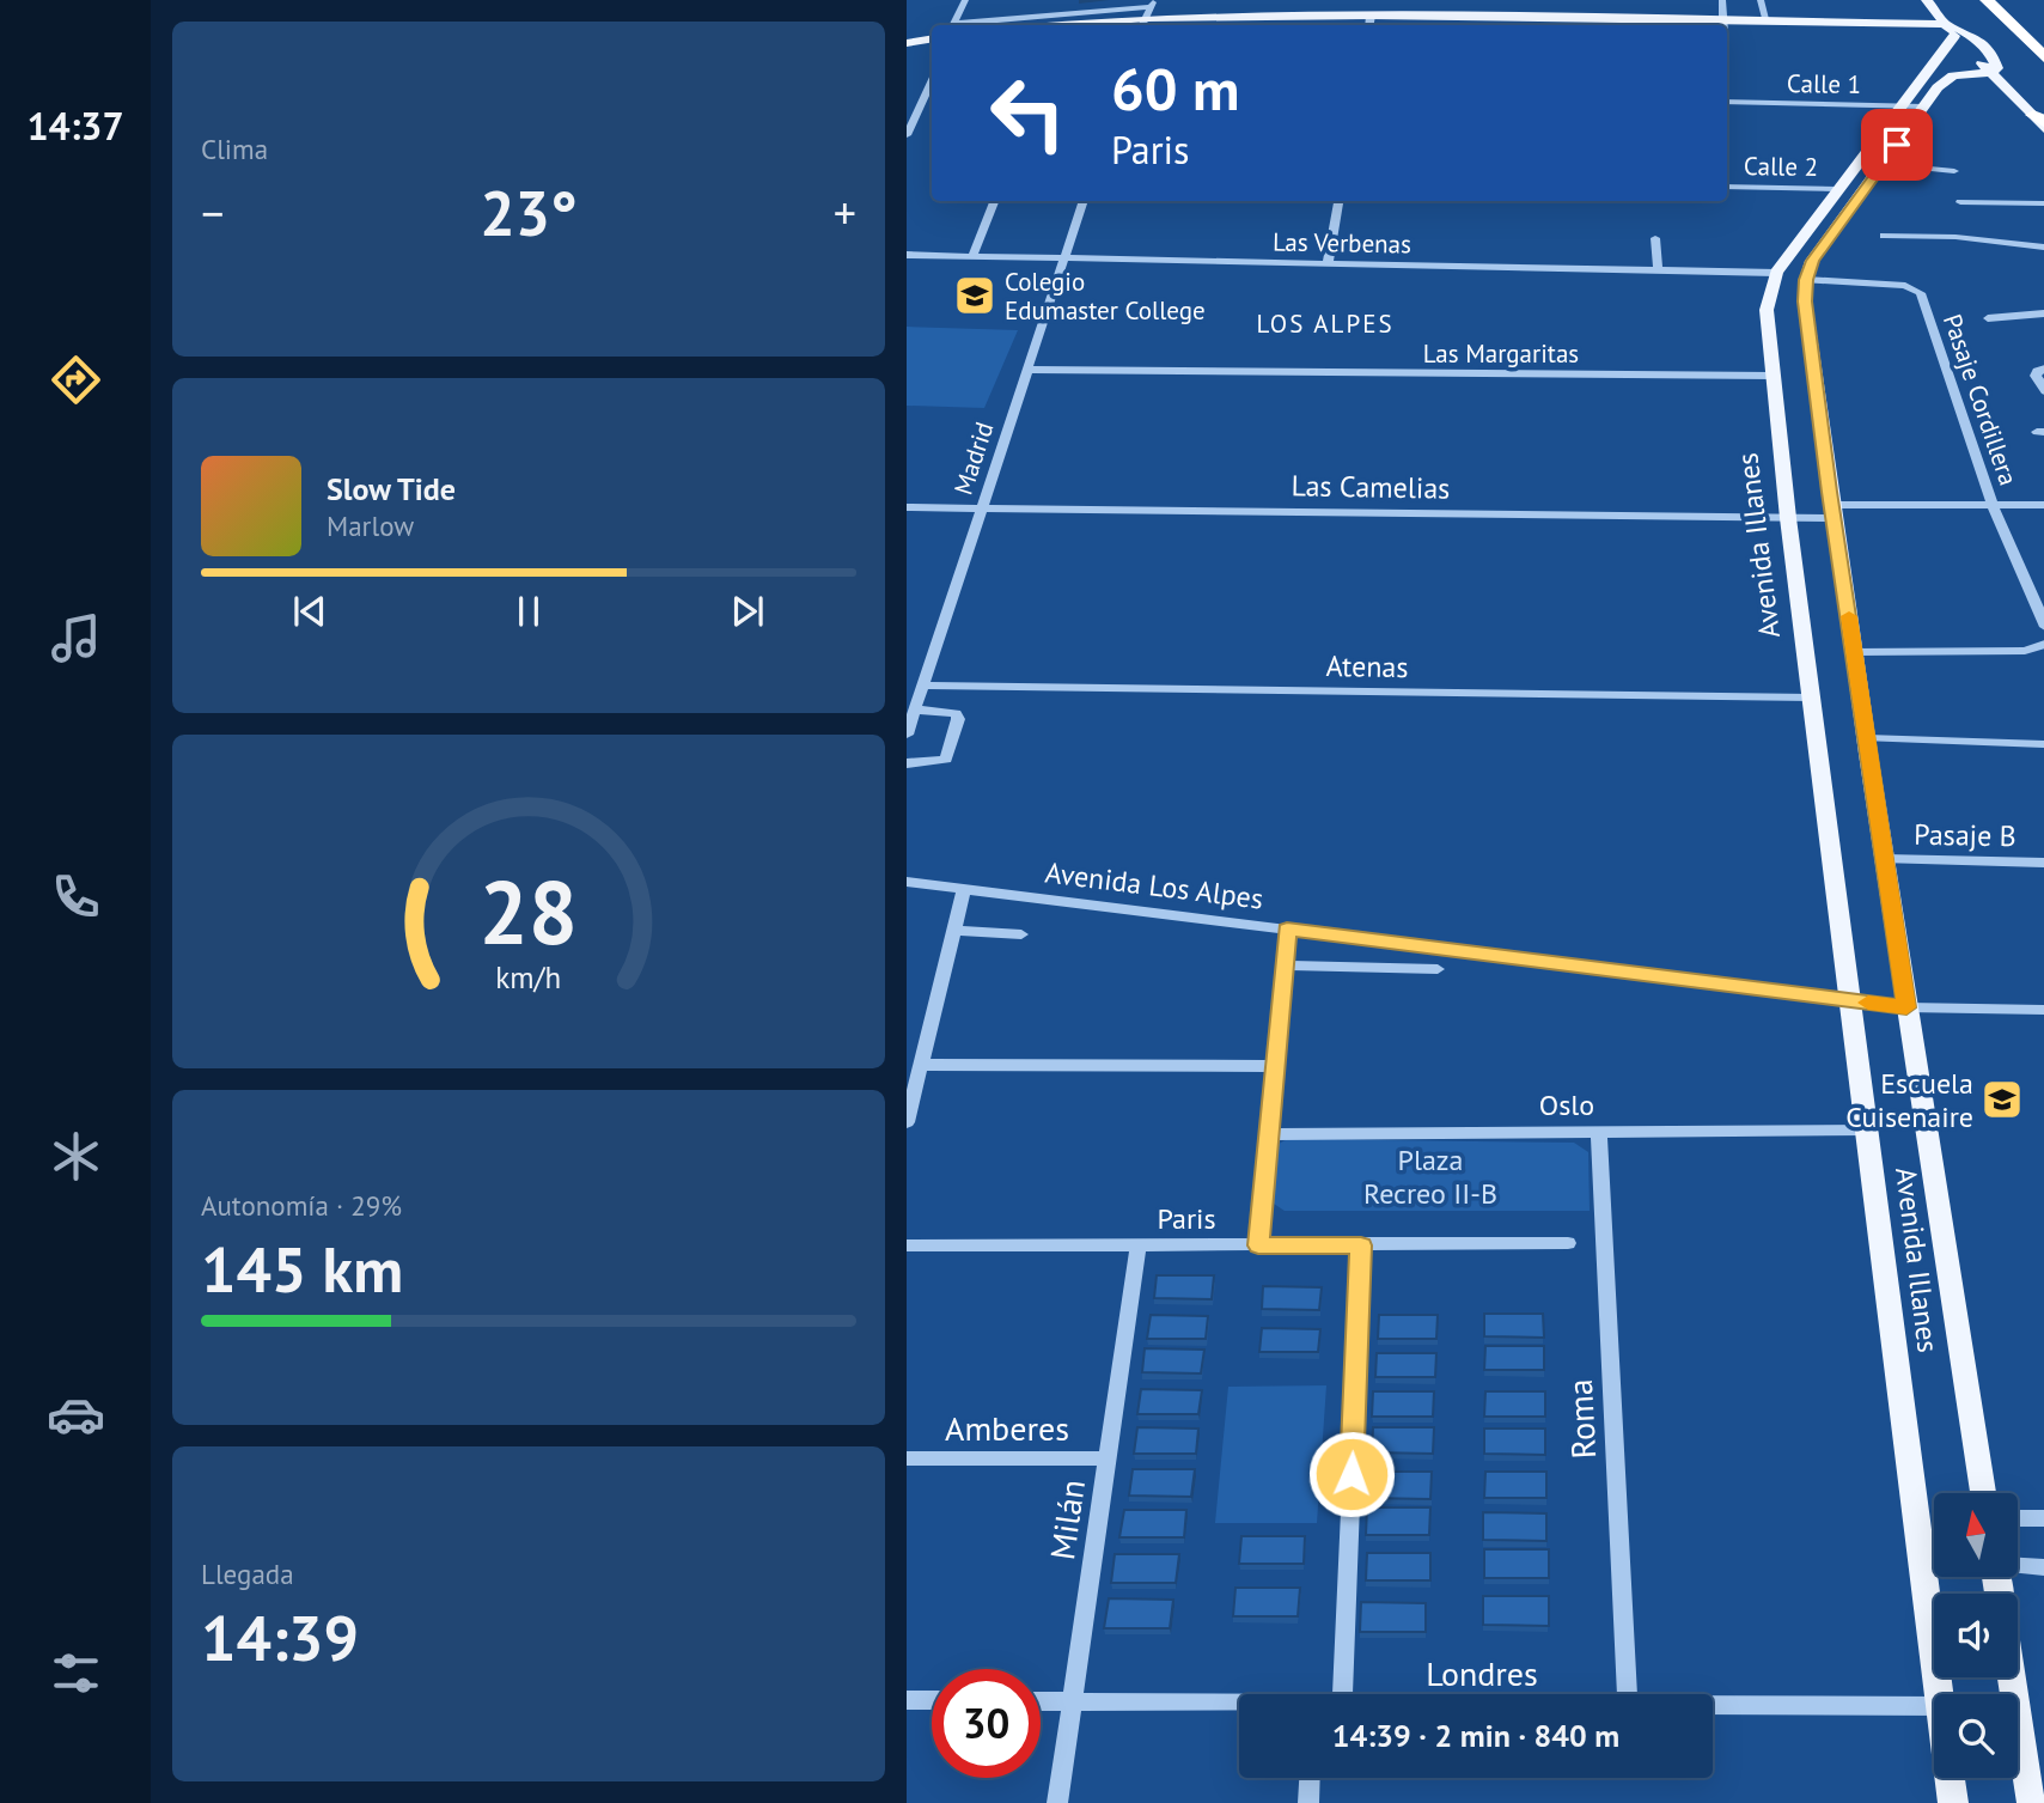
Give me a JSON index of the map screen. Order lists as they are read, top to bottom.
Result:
{
  "streets": {
    "main road": ["Avenida Illanes"],
    "street": [
      "Calle 1",
      "Calle 2",
      "Las Verbenas",
      "Las Margaritas",
      "Pasaje Cordillera",
      "Madrid",
      "Las Camelias",
      "Atenas",
      "Pasaje B",
      "Avenida Los Alpes",
      "Oslo",
      "Paris",
      "Roma",
      "Amberes",
      "Milán",
      "Londres"
    ]
  },
  "crossings": [
    ["Calle 1", "Avenida Illanes"],
    ["Calle 2", "Avenida Illanes"],
    ["Las Verbenas", "Madrid"],
    ["Las Verbenas", "Avenida Illanes"],
    ["Las Margaritas", "Madrid"],
    ["Las Margaritas", "Avenida Illanes"],
    ["Pasaje Cordillera", "Las Camelias"],
    ["Pasaje Cordillera", "Avenida Illanes"],
    ["Madrid", "Las Camelias"],
    ["Madrid", "Atenas"],
    ["Las Camelias", "Avenida Illanes"],
    ["Avenida Illanes", "Atenas"],
    ["Avenida Illanes", "Pasaje B"],
    ["Avenida Illanes", "Avenida Los Alpes"],
    ["Avenida Illanes", "Oslo"],
    ["Oslo", "Roma"],
    ["Paris", "Milán"],
    ["Amberes", "Milán"],
    ["Milán", "Londres"]
  ],
  "districts": ["LOS ALPES"],
  "parks": ["Plaza Recreo II-B"],
  "places": {
    "school or university": ["Colegio Edumaster College", "Escuela Cuisenaire"]
  },
  "north": "top",
  "page": {
    "tabs": "14:37",
    "tile": [
      "Clima",
      ["Autonomía · 29%", "145 km"],
      ["Llegada", "14:39"]
    ],
    "turn": ["60 m", "Paris"],
    "heat": ["−", "23°", "+"],
    "song": ["Slow Tide", "Marlow"],
    "limit": "30",
    "trip": "14:39 · 2 min · 840 m",
    "gauge": ["28", "km/h"]
  }
}
